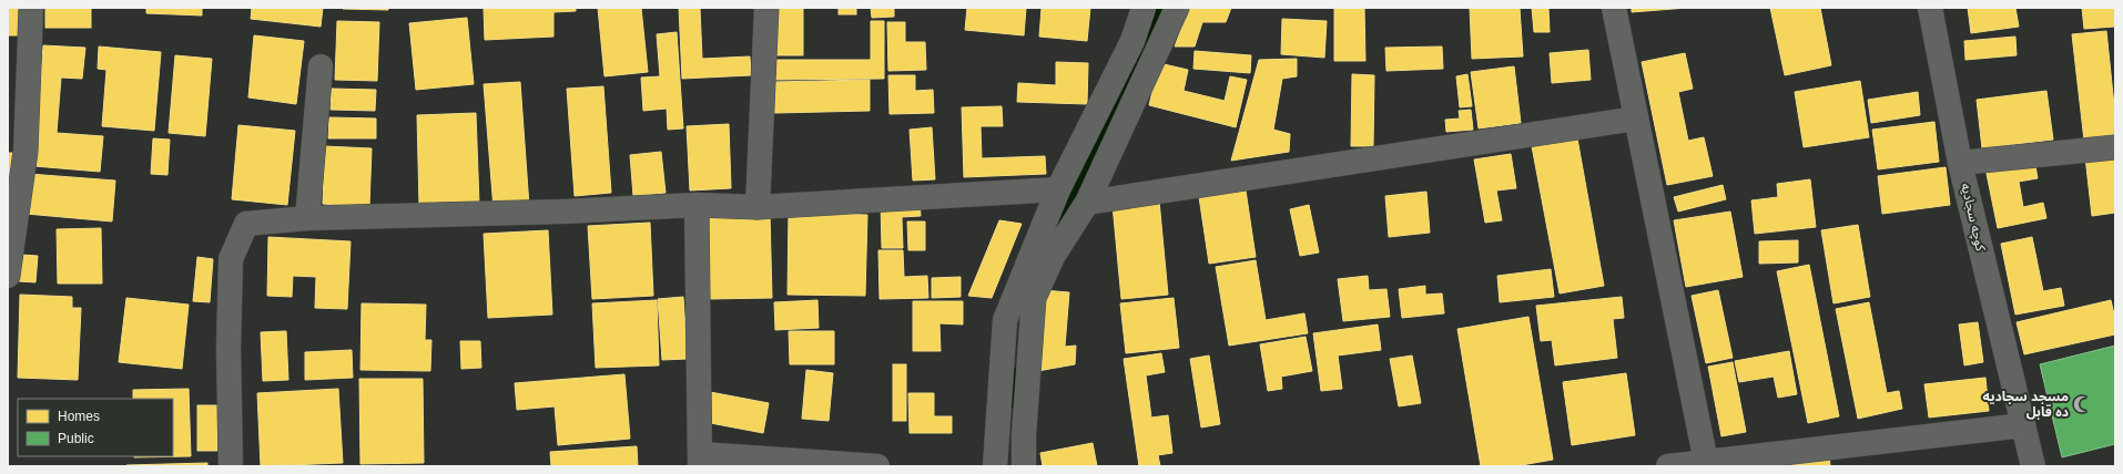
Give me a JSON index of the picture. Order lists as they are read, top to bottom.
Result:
{
  "streets": {
    "street": ["کوچه سجادیه"]
  },
  "places": {
    "mosque": ["مسجد سجادیه ده قابل"]
  },
  "legend": ["Homes", "Public"]
}
